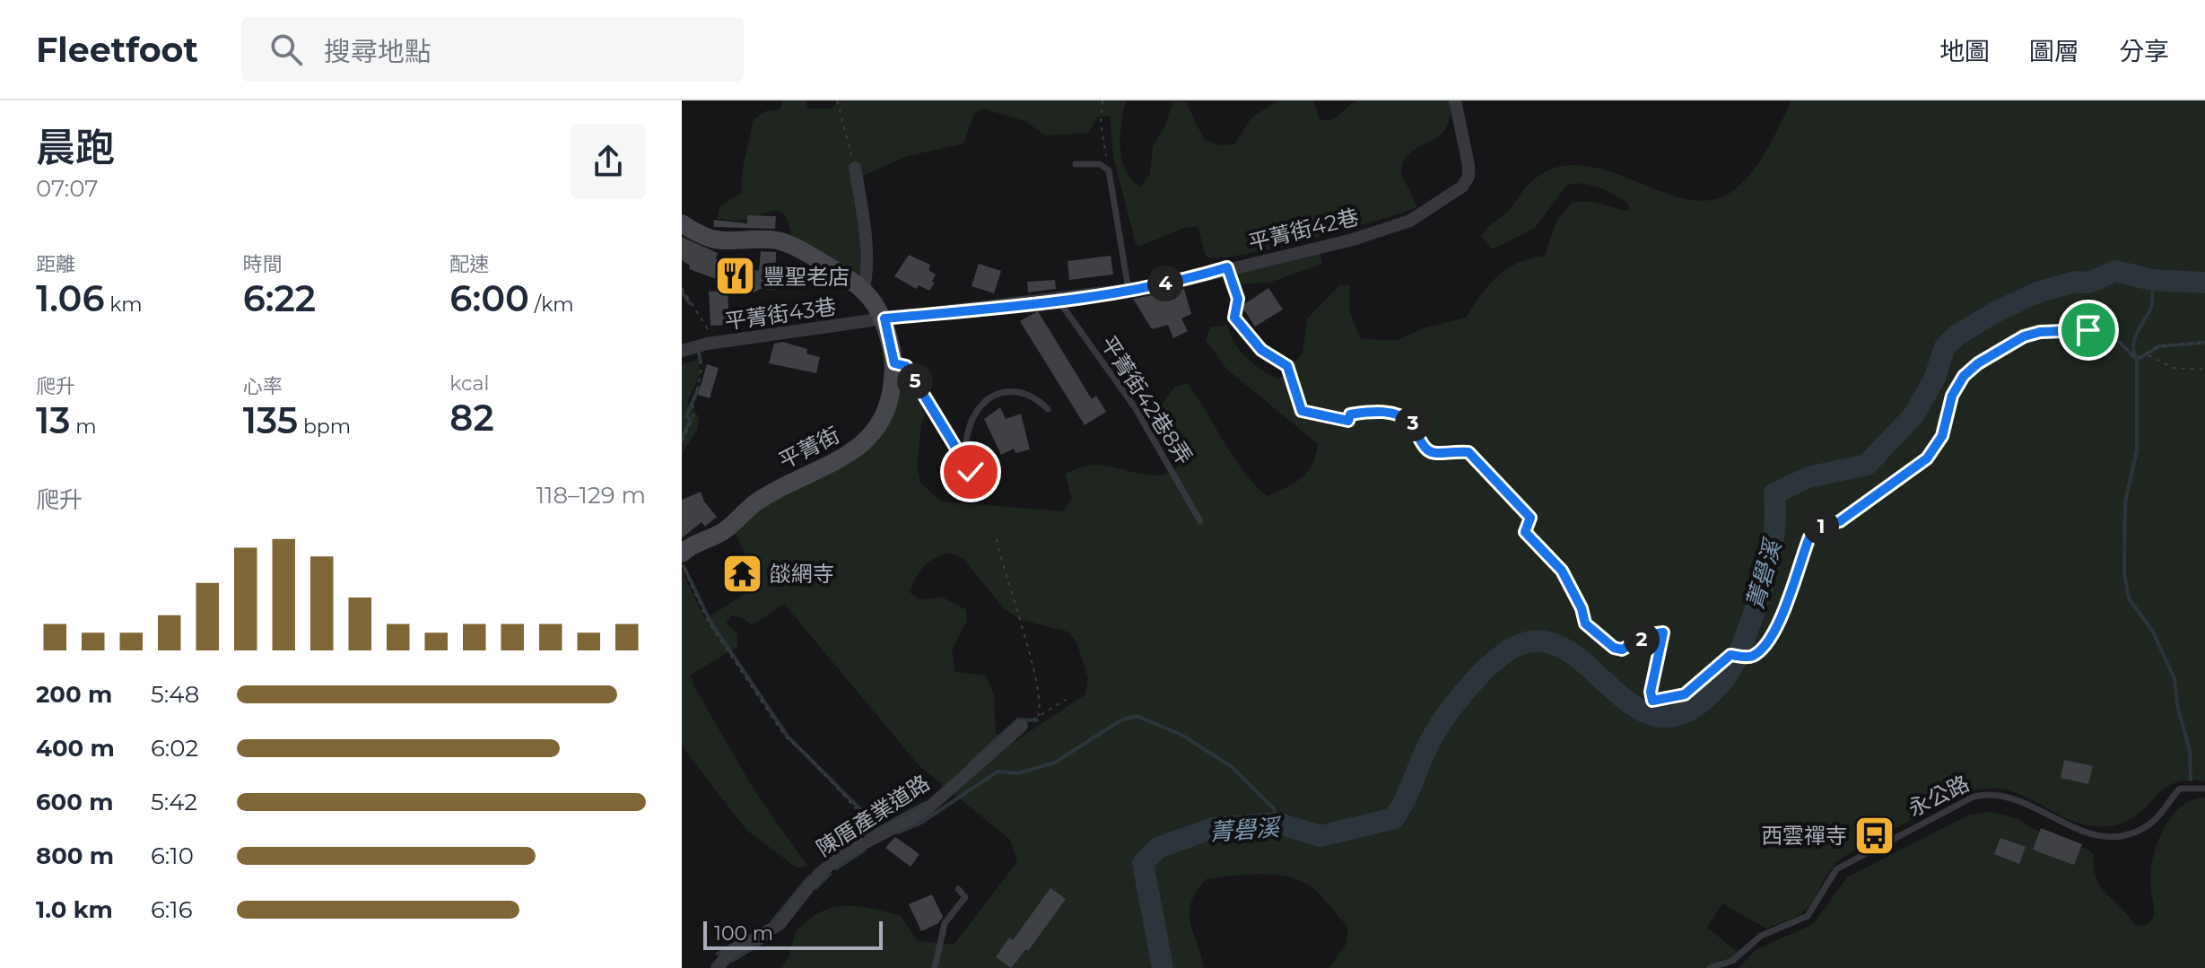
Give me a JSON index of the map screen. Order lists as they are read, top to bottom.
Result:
{
  "streets": {
    "street": [
      "平菁街42巷",
      "平菁街43巷",
      "平菁街",
      "陳厝產業道路"
    ],
    "lane": ["平菁街42巷8弄", "永公路"]
  },
  "crossings": [
    ["平菁街42巷", "平菁街43巷"],
    ["平菁街42巷", "平菁街42巷8弄"],
    ["平菁街42巷", "平菁街"],
    ["平菁街43巷", "平菁街"]
  ],
  "water": ["菁礐溪"],
  "places": {
    "restaurant": ["豐聖老店"],
    "temple": ["燄網寺"],
    "bus stop": ["西雲禪寺"]
  },
  "scale_bar": "100 m",
  "page": {
    "header": "Fleetfoot",
    "search": "搜尋地點",
    "nav": ["地圖", "圖層", "分享"],
    "heading": ["晨跑", "07:07"],
    "stats": [
      ["距離", "1.06 km"],
      ["時間", "6:22"],
      ["配速", "6:00 /km"],
      ["爬升", "13 m"],
      ["心率", "135 bpm"],
      ["kcal", "82"]
    ],
    "pins": [
      "4",
      "5",
      "3",
      "1",
      "2"
    ],
    "chart": ["爬升", "118–129 m"],
    "list": [
      {
        "name": "200 m",
        "note": "5:48"
      },
      {
        "name": "400 m",
        "note": "6:02"
      },
      {
        "name": "600 m",
        "note": "5:42"
      },
      {
        "name": "800 m",
        "note": "6:10"
      },
      {
        "name": "1.0 km",
        "note": "6:16"
      }
    ],
    "scale": "100 m"
  }
}
